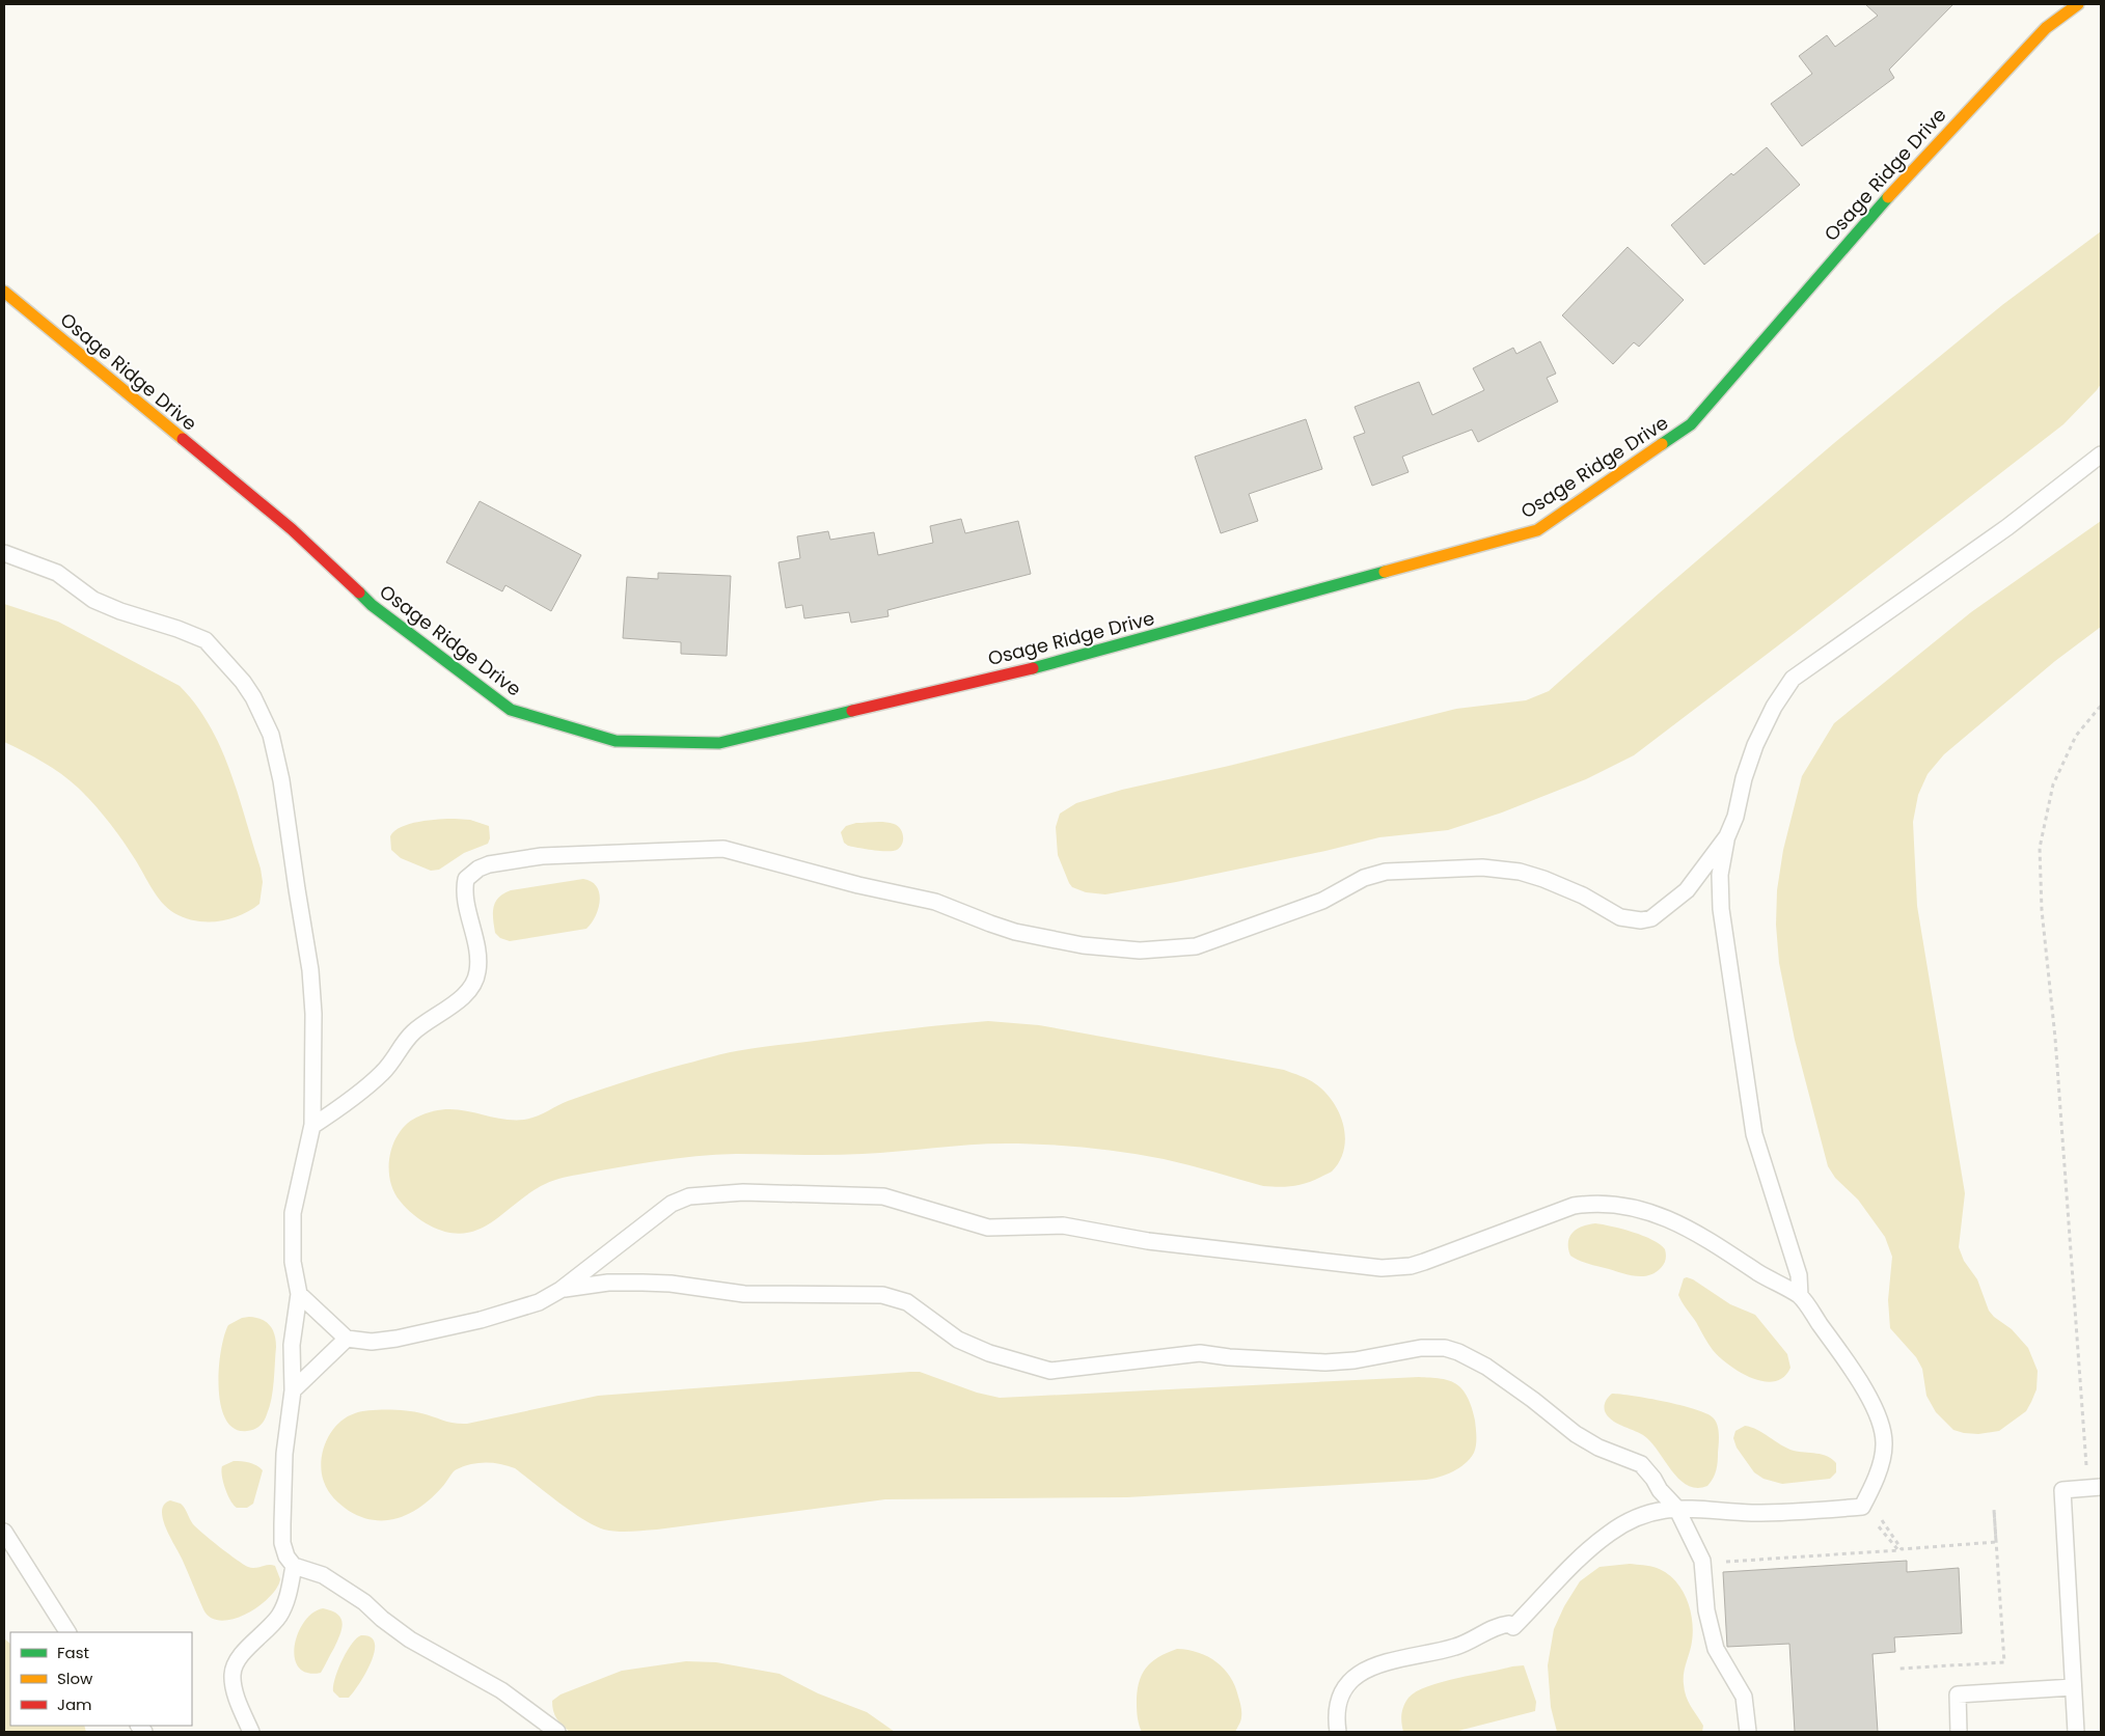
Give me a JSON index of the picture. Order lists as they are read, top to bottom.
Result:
{
  "streets": {
    "street": ["Osage Ridge Drive"]
  },
  "legend": ["Fast", "Slow", "Jam"]
}
